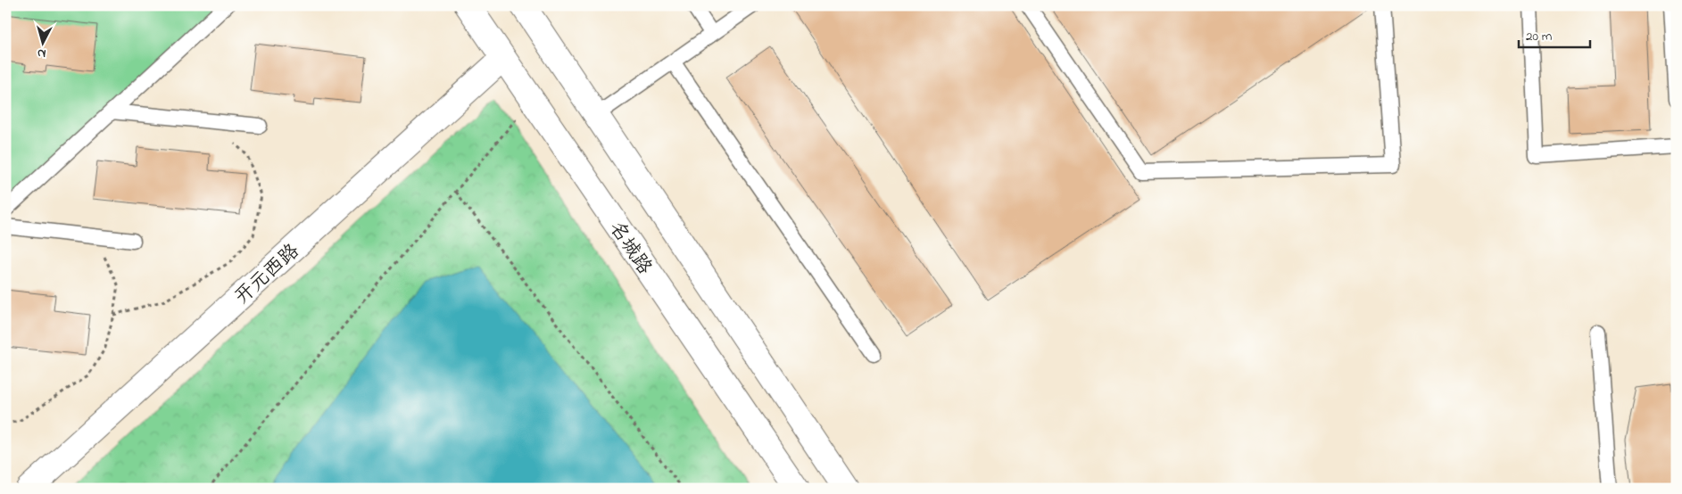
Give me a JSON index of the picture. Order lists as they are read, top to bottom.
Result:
{
  "streets": {
    "main road": ["名城路", "开元西路"]
  },
  "crossings": [
    ["名城路", "开元西路"]
  ],
  "scale_bar": "20 m",
  "north": "bottom"
}
